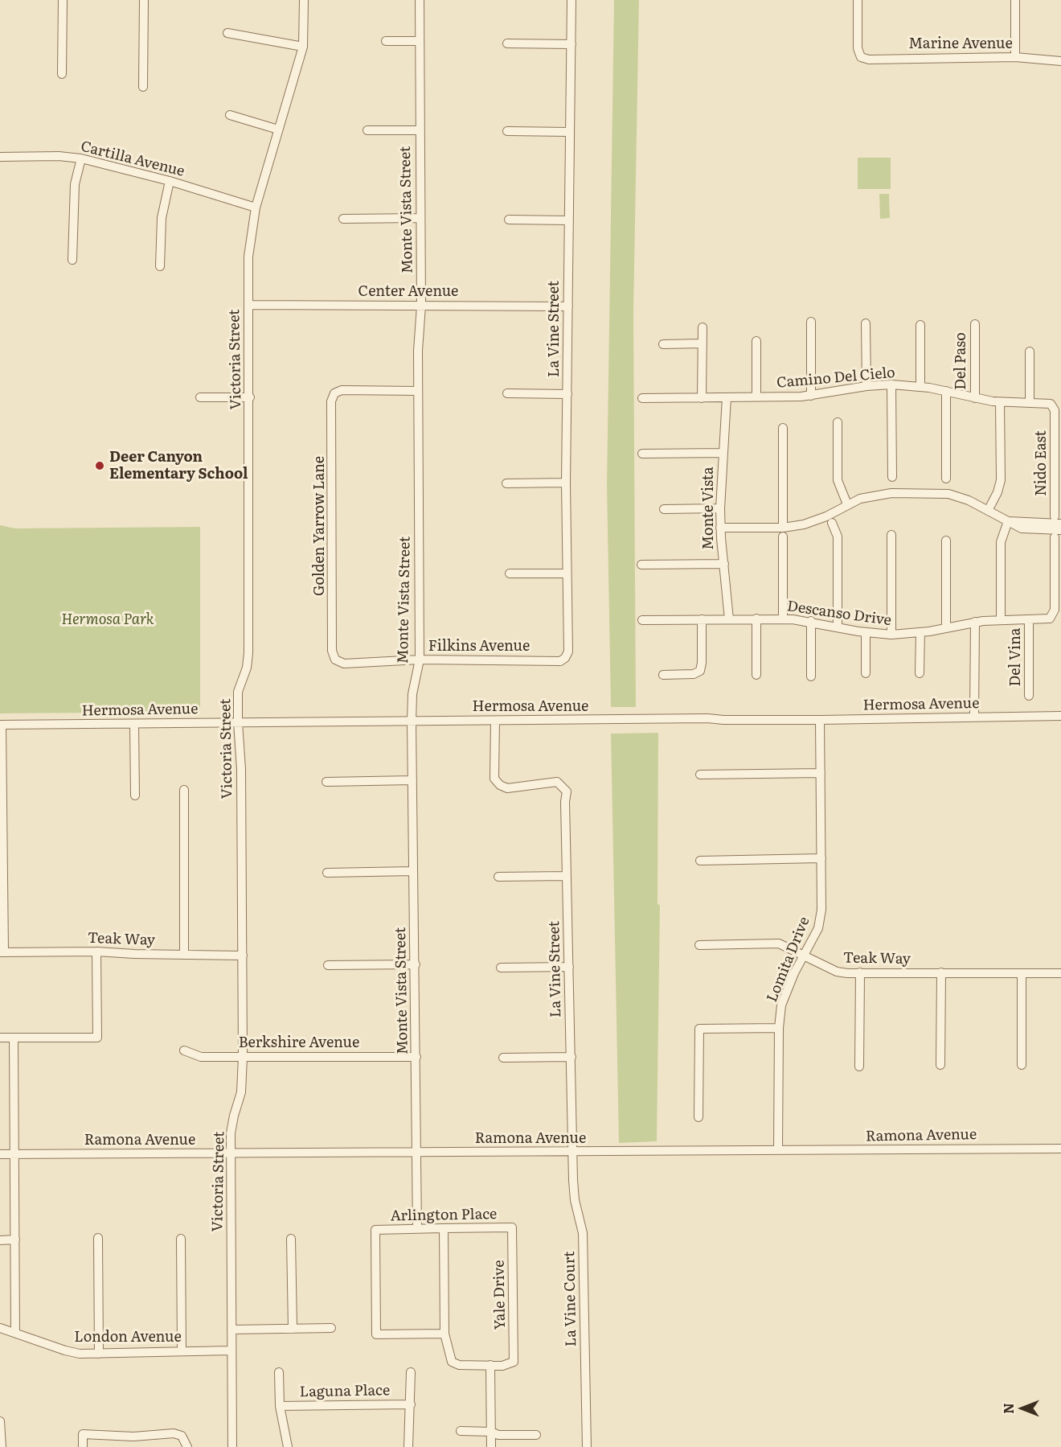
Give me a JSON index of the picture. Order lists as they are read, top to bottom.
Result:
{
  "streets": {
    "street": [
      "Marine Avenue",
      "Cartilla Avenue",
      "Monte Vista Street",
      "Center Avenue",
      "La Vine Street",
      "Victoria Street",
      "Del Paso",
      "Camino Del Cielo",
      "Nido East",
      "Monte Vista",
      "Golden Yarrow Lane",
      "Descanso Drive",
      "Filkins Avenue",
      "Del Vina",
      "Hermosa Avenue",
      "Teak Way",
      "Lomita Drive",
      "Berkshire Avenue",
      "Ramona Avenue",
      "Arlington Place",
      "Yale Drive",
      "La Vine Court",
      "London Avenue",
      "Laguna Place"
    ]
  },
  "crossings": [
    ["Cartilla Avenue", "Victoria Street"],
    ["Monte Vista Street", "Center Avenue"],
    ["Monte Vista Street", "Golden Yarrow Lane"],
    ["Monte Vista Street", "Filkins Avenue"],
    ["Monte Vista Street", "Hermosa Avenue"],
    ["Monte Vista Street", "Berkshire Avenue"],
    ["Monte Vista Street", "Ramona Avenue"],
    ["Monte Vista Street", "Arlington Place"],
    ["Center Avenue", "La Vine Street"],
    ["Center Avenue", "Victoria Street"],
    ["La Vine Street", "Filkins Avenue"],
    ["La Vine Street", "Hermosa Avenue"],
    ["La Vine Street", "Ramona Avenue"],
    ["La Vine Street", "La Vine Court"],
    ["Victoria Street", "Hermosa Avenue"],
    ["Victoria Street", "Teak Way"],
    ["Victoria Street", "Berkshire Avenue"],
    ["Victoria Street", "Ramona Avenue"],
    ["Victoria Street", "London Avenue"],
    ["Del Paso", "Camino Del Cielo"],
    ["Camino Del Cielo", "Nido East"],
    ["Camino Del Cielo", "Monte Vista"],
    ["Monte Vista", "Descanso Drive"],
    ["Golden Yarrow Lane", "Filkins Avenue"],
    ["Descanso Drive", "Del Vina"],
    ["Hermosa Avenue", "Lomita Drive"],
    ["Teak Way", "Lomita Drive"],
    ["Lomita Drive", "Ramona Avenue"],
    ["Ramona Avenue", "La Vine Court"],
    ["Arlington Place", "Yale Drive"]
  ],
  "parks": ["Hermosa Park"],
  "places": ["Deer Canyon Elementary School"],
  "north": "left"
}
